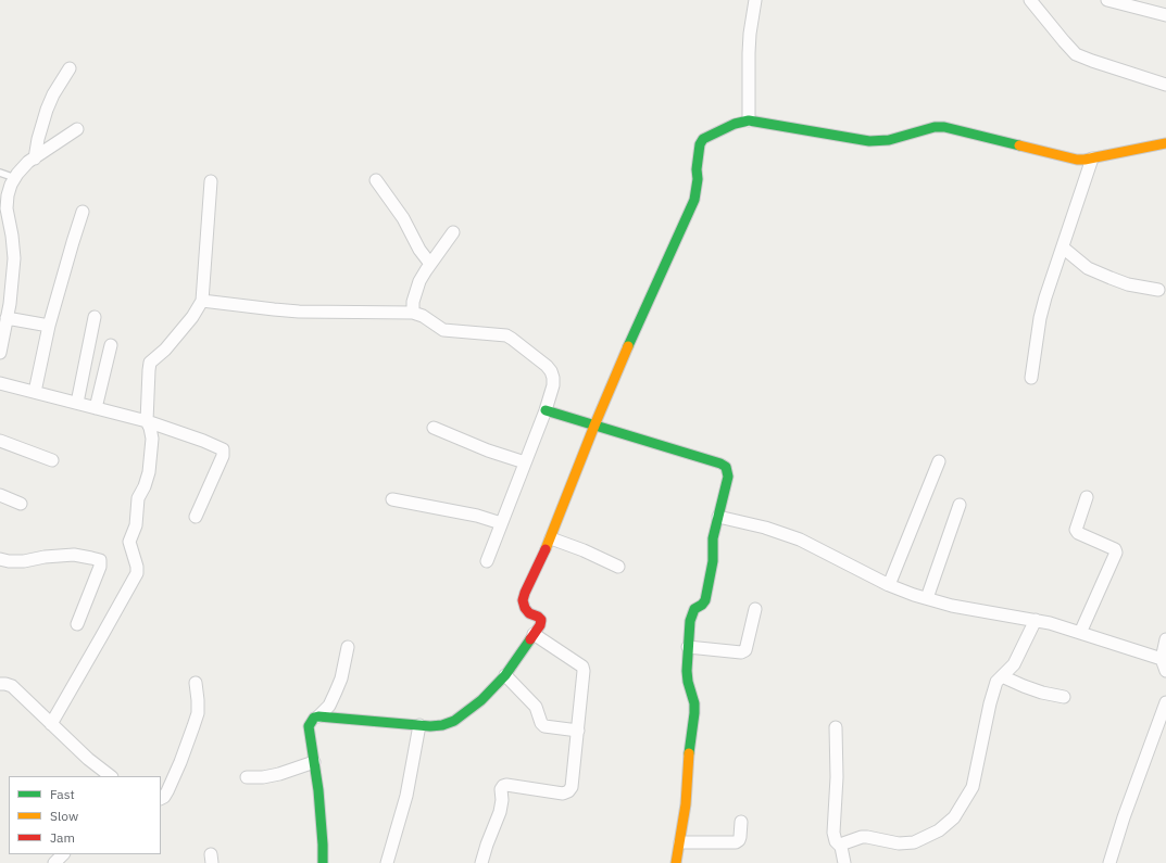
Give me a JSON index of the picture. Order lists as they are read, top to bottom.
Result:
{
  "legend": ["Fast", "Slow", "Jam"]
}
